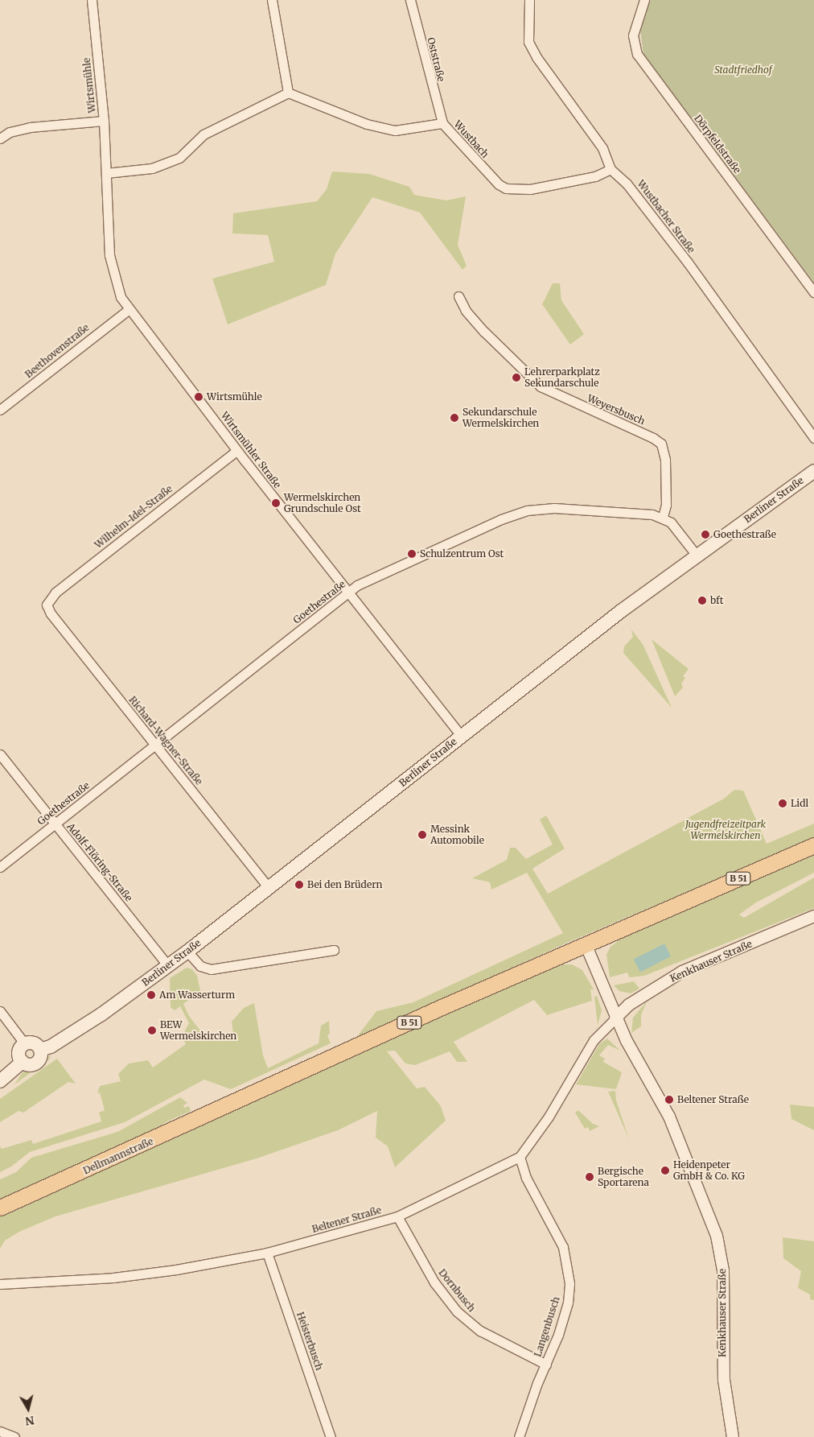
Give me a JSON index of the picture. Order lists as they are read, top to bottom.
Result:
{
  "streets": {
    "main road": ["Berliner Straße", "B 51", "Dellmannstraße"],
    "street": [
      "Oststraße",
      "Wirtsmühle",
      "Wustbach",
      "Dörpfeldstraße",
      "Wustbacher Straße",
      "Beethovenstraße",
      "Weyersbusch",
      "Wirtsmühler Straße",
      "Wilhelm-Idel-Straße",
      "Goethestraße",
      "Richard-Wagner-Straße",
      "Adolf-Flöring-Straße",
      "Kenkhauser Straße",
      "Beltener Straße",
      "Dornbusch",
      "Langenbusch",
      "Heisterbusch"
    ]
  },
  "crossings": [
    ["Oststraße", "Wustbach"],
    ["Wirtsmühle", "Beethovenstraße"],
    ["Wirtsmühle", "Wirtsmühler Straße"],
    ["Wustbach", "Wustbacher Straße"],
    ["Beethovenstraße", "Wirtsmühler Straße"],
    ["Weyersbusch", "Goethestraße"],
    ["Wirtsmühler Straße", "Berliner Straße"],
    ["Wirtsmühler Straße", "Wilhelm-Idel-Straße"],
    ["Wirtsmühler Straße", "Goethestraße"],
    ["Berliner Straße", "Richard-Wagner-Straße"],
    ["Berliner Straße", "Adolf-Flöring-Straße"],
    ["Wilhelm-Idel-Straße", "Richard-Wagner-Straße"],
    ["Goethestraße", "Richard-Wagner-Straße"],
    ["Goethestraße", "Adolf-Flöring-Straße"],
    ["B 51", "Kenkhauser Straße"],
    ["B 51", "Dellmannstraße"],
    ["Kenkhauser Straße", "Dellmannstraße"],
    ["Kenkhauser Straße", "Beltener Straße"],
    ["Beltener Straße", "Dornbusch"],
    ["Beltener Straße", "Langenbusch"],
    ["Beltener Straße", "Heisterbusch"],
    ["Dornbusch", "Langenbusch"]
  ],
  "parks": ["Stadtfriedhof", "Jugendfreizeitpark Wermelskirchen"],
  "places": [
    "Lehrerparkplatz Sekundarschule",
    "Wirtsmühle",
    "Sekundarschule Wermelskirchen",
    "Wermelskirchen Grundschule Ost",
    "Goethestraße",
    "Schulzentrum Ost",
    "bft",
    "Lidl",
    "Messink Automobile",
    "Bei den Brüdern",
    "Am Wasserturm",
    "BEW Wermelskirchen",
    "Beltener Straße",
    "Heidenpeter GmbH & Co. KG",
    "Bergische Sportarena"
  ],
  "north": "bottom"
}
